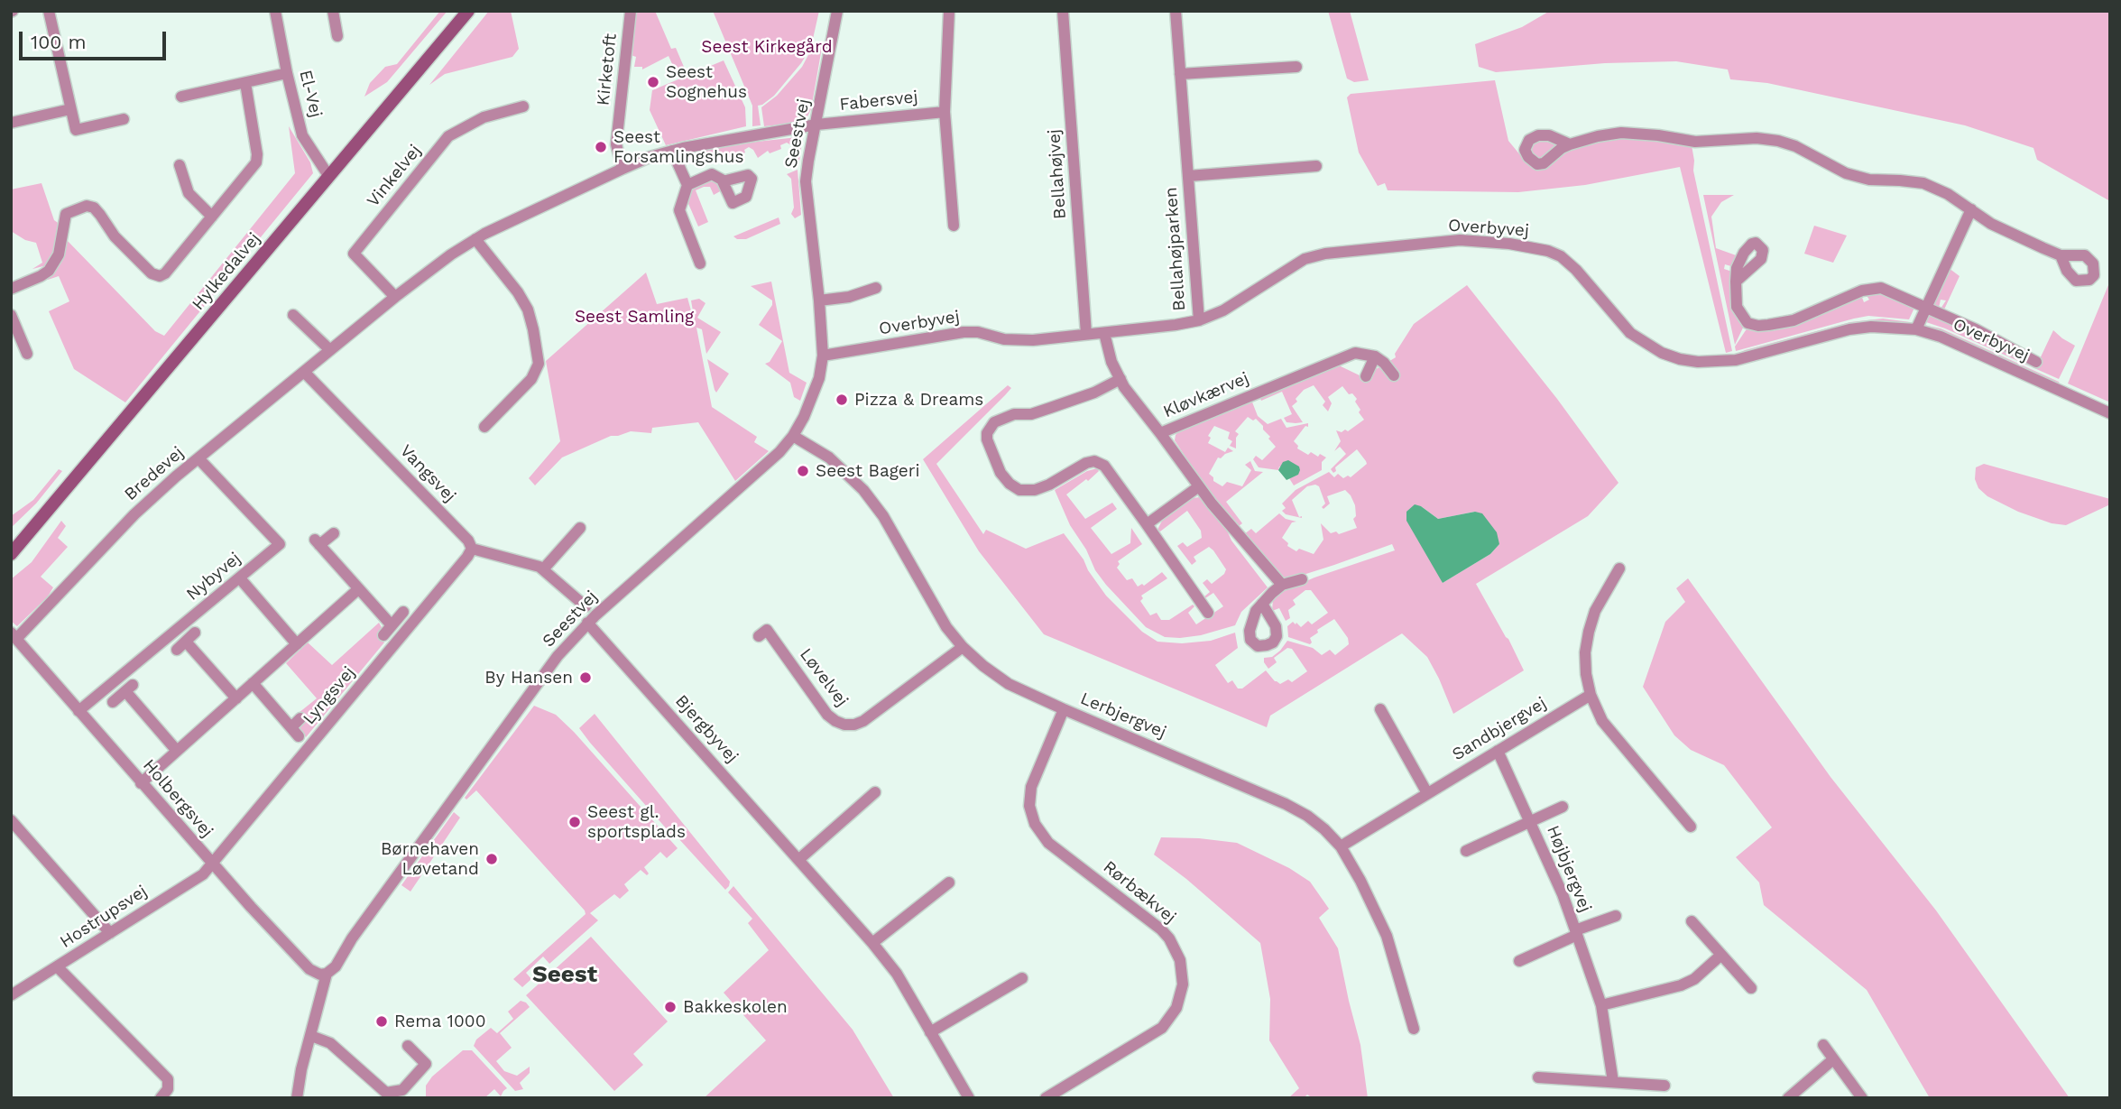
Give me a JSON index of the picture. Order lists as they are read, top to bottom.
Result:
{
  "streets": {
    "street": [
      "Kirketoft",
      "El-Vej",
      "Fabersvej",
      "Seestvej",
      "Bellahøjvej",
      "Vinkelvej",
      "Overbyvej",
      "Bellahøjparken",
      "Hylkedalvej",
      "Kløvkærvej",
      "Bredevej",
      "Vangsvej",
      "Nybyvej",
      "Løvelvej",
      "Lyngsvej",
      "Lerbjergvej",
      "Bjergbyvej",
      "Sandbjergvej",
      "Holbergsvej",
      "Højbjergvej",
      "Rørbækvej",
      "Hostrupsvej"
    ]
  },
  "crossings": [
    ["Kirketoft", "Bredevej"],
    ["El-Vej", "Hylkedalvej"],
    ["Fabersvej", "Seestvej"],
    ["Fabersvej", "Bredevej"],
    ["Seestvej", "Overbyvej"],
    ["Seestvej", "Bredevej"],
    ["Seestvej", "Lerbjergvej"],
    ["Seestvej", "Bjergbyvej"],
    ["Seestvej", "Holbergsvej"],
    ["Bellahøjvej", "Overbyvej"],
    ["Vinkelvej", "Bredevej"],
    ["Overbyvej", "Bellahøjparken"],
    ["Overbyvej", "Kløvkærvej"],
    ["Bredevej", "Vangsvej"],
    ["Bredevej", "Nybyvej"],
    ["Bredevej", "Holbergsvej"],
    ["Vangsvej", "Lyngsvej"],
    ["Nybyvej", "Holbergsvej"],
    ["Løvelvej", "Lerbjergvej"],
    ["Lyngsvej", "Holbergsvej"],
    ["Lyngsvej", "Hostrupsvej"],
    ["Lerbjergvej", "Sandbjergvej"],
    ["Lerbjergvej", "Rørbækvej"],
    ["Sandbjergvej", "Højbjergvej"],
    ["Holbergsvej", "Hostrupsvej"]
  ],
  "districts": ["Seest"],
  "parks": ["Seest Kirkegård", "Seest Samling"],
  "places": [
    "Seest Sognehus",
    "Seest Forsamlingshus",
    "Pizza & Dreams",
    "Seest Bageri",
    "By Hansen",
    "Seest gl. sportsplads",
    "Børnehaven Løvetand",
    "Bakkeskolen",
    "Rema 1000"
  ],
  "scale_bar": "100 m"
}
